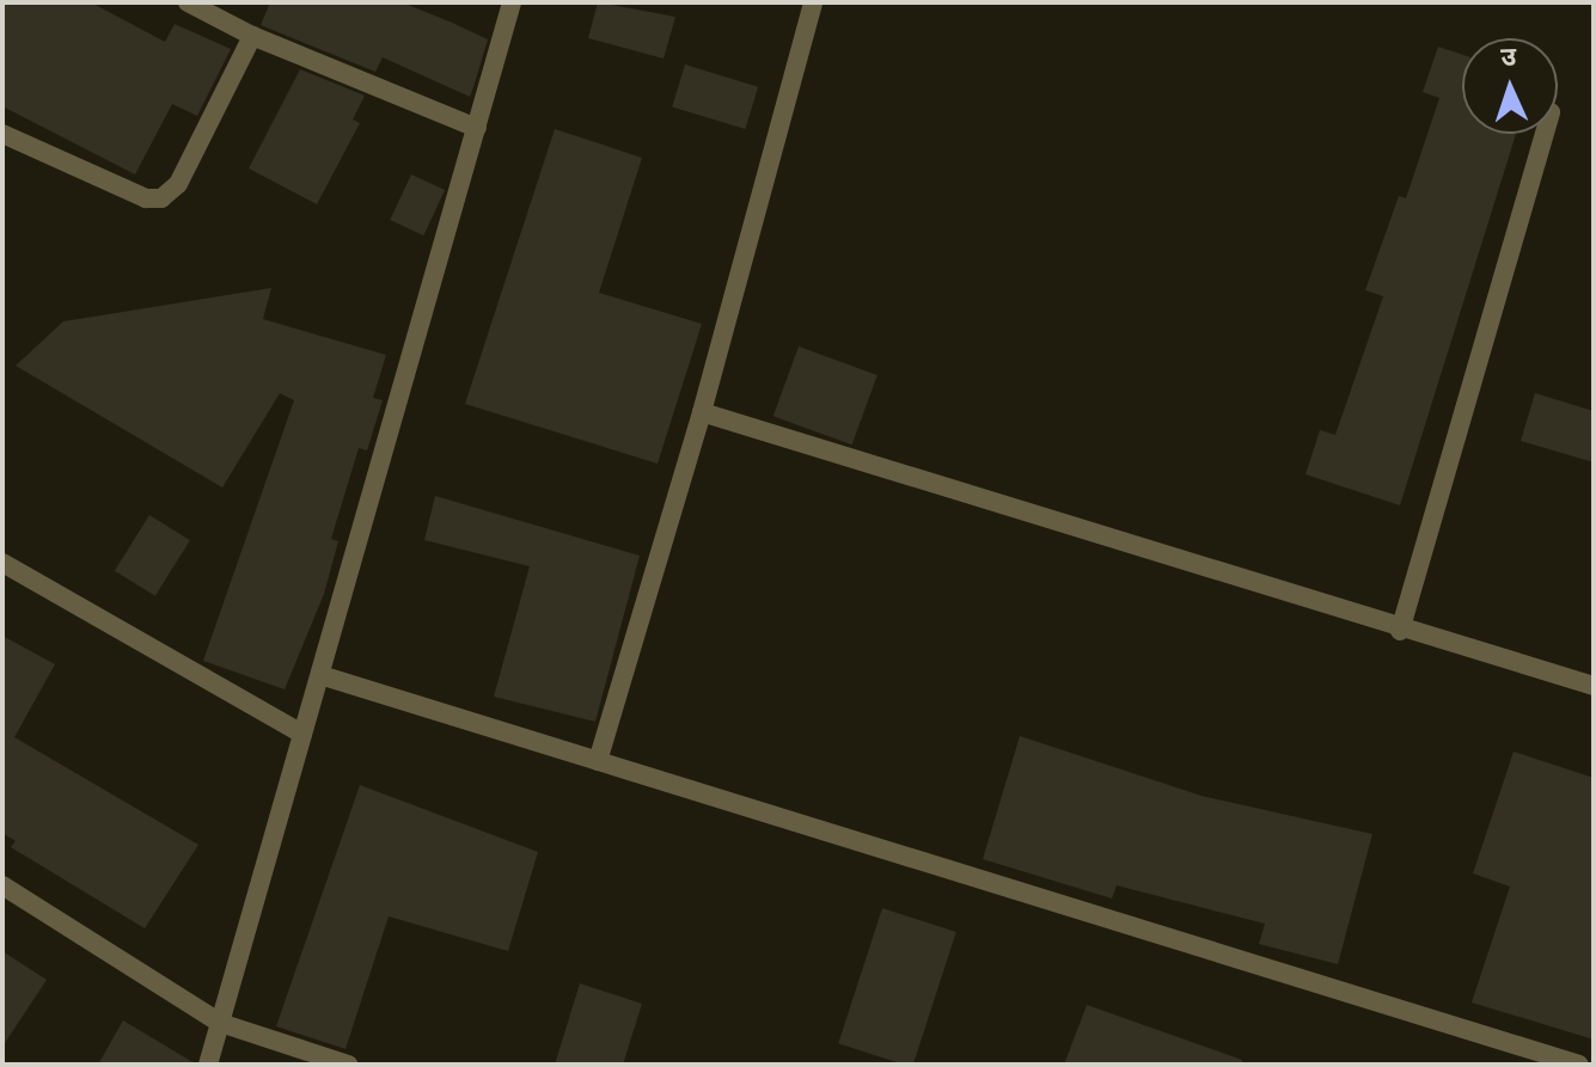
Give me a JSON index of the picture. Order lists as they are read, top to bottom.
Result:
{
  "north": "top"
}
